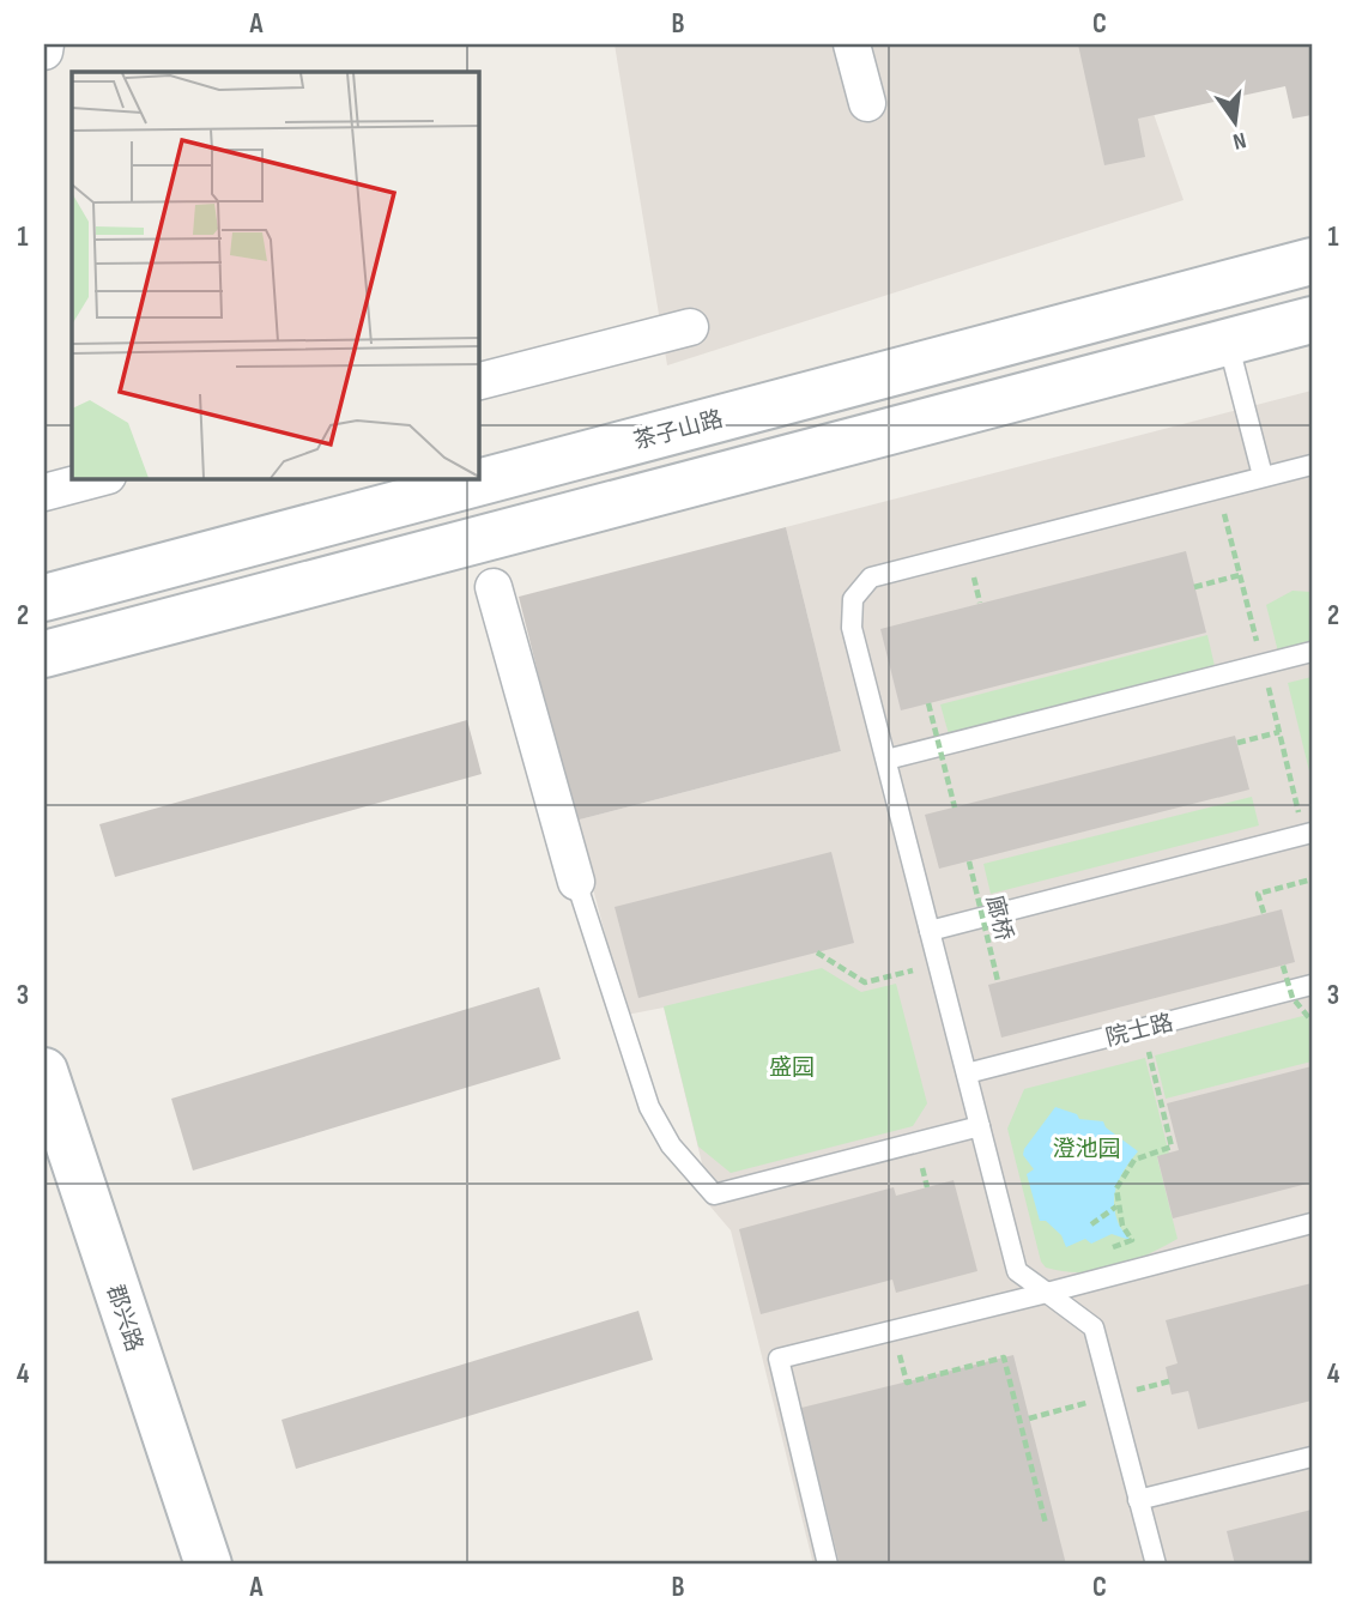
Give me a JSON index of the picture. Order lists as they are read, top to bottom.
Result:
{
  "streets": {
    "main road": ["茶子山路", "郡兴路"],
    "lane": ["院士路"],
    "path": ["廊桥"]
  },
  "parks": ["盛园", "澄池园"],
  "north": "bottom",
  "grid": {
    "columns": ["A", "B", "C"],
    "rows": [
      "1",
      "2",
      "3",
      "4"
    ]
  }
}
